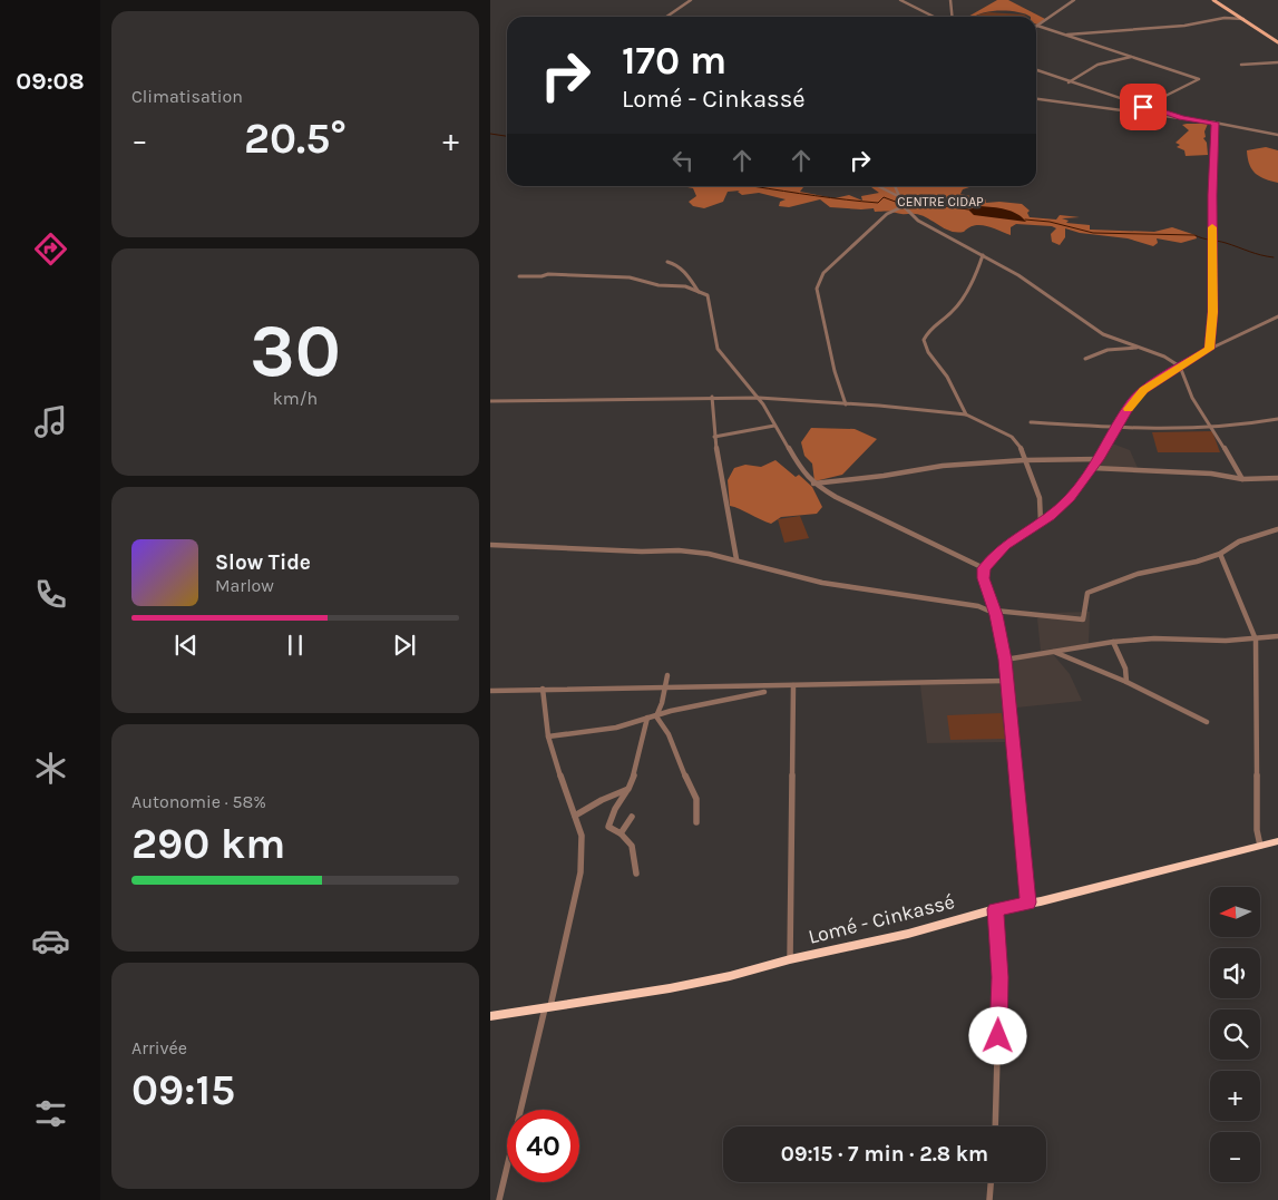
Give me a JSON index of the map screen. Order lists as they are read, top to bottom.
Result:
{
  "streets": {
    "highway": ["Lomé - Cinkassé"]
  },
  "parks": ["CENTRE CIDAP"],
  "north": "left",
  "page": {
    "tabs": "09:08",
    "tile": [
      "Climatisation",
      ["30", "km/h"],
      ["Autonomie · 58%", "290 km"],
      ["Arrivée", "09:15"]
    ],
    "turn": ["170 m", "Lomé - Cinkassé"],
    "heat": ["−", "20.5°", "+"],
    "song": ["Slow Tide", "Marlow"],
    "map_buttons": ["+", "−"],
    "limit": "40",
    "trip": "09:15 · 7 min · 2.8 km"
  }
}
